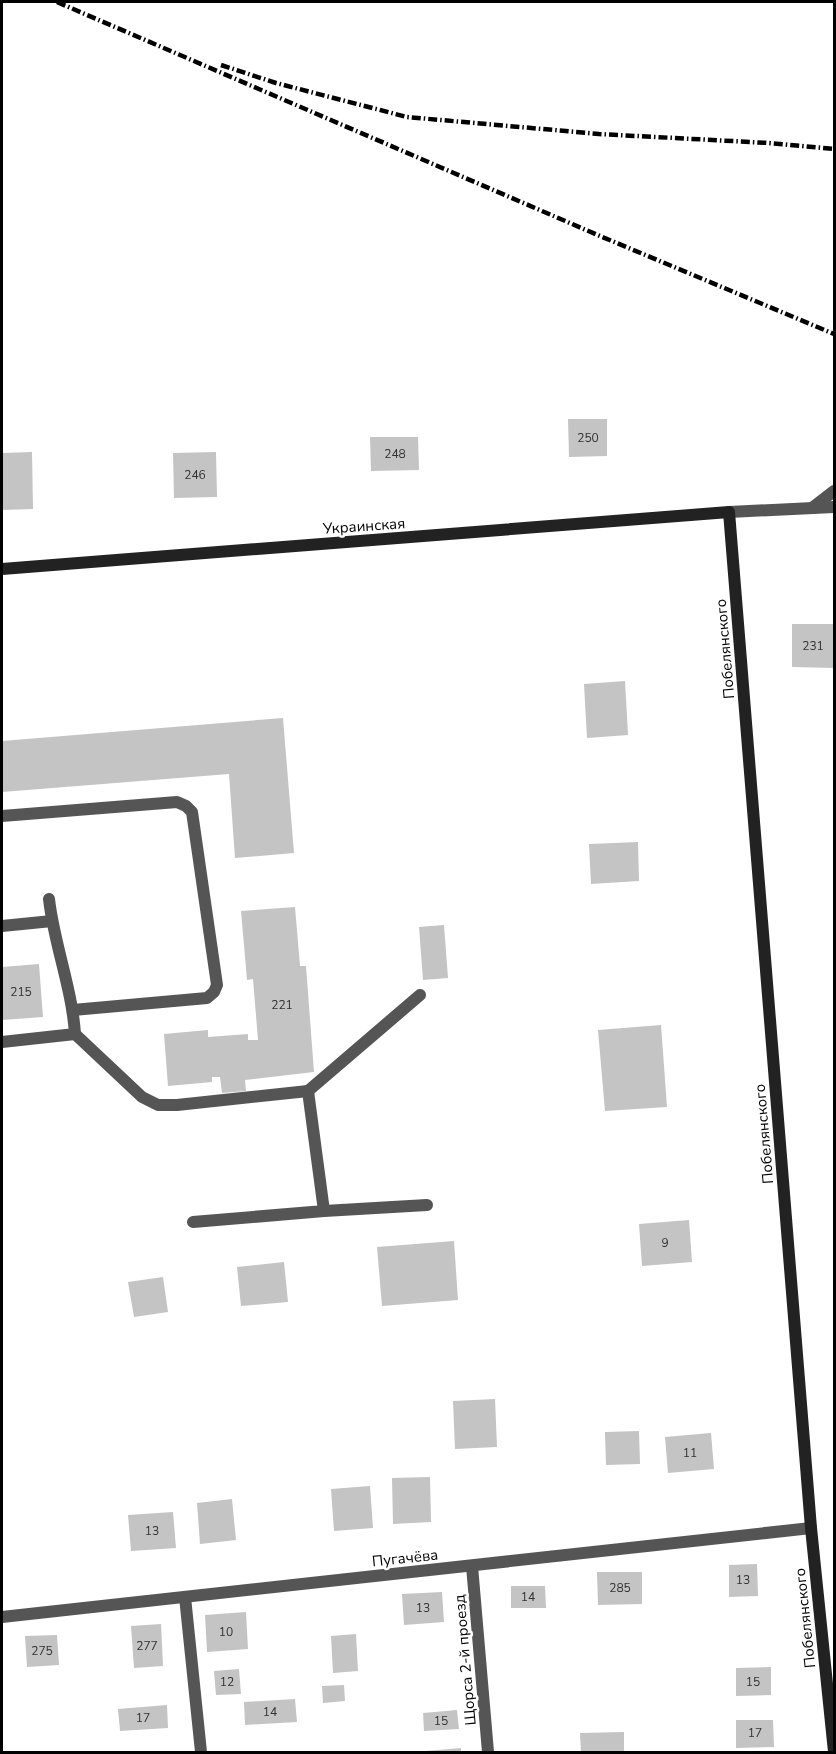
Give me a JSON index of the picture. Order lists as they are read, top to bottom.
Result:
{
  "streets": {
    "street": [
      "Украинская",
      "Побелянского",
      "Пугачёва",
      "Щорса 2-й проезд"
    ]
  },
  "crossings": [
    ["Украинская", "Побелянского"],
    ["Побелянского", "Пугачёва"],
    ["Пугачёва", "Щорса 2-й проезд"]
  ],
  "house_numbers": [
    "250",
    "248",
    "246",
    "231",
    "215",
    "221",
    "9",
    "11",
    "13",
    "13",
    "285",
    "14",
    "13",
    "10",
    "277",
    "275",
    "12",
    "15",
    "14",
    "17",
    "15",
    "17"
  ]
}
